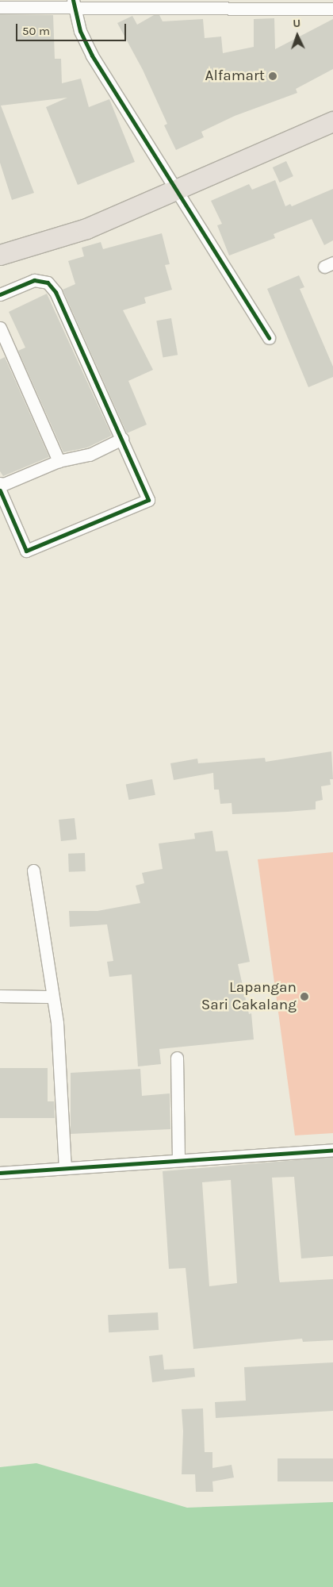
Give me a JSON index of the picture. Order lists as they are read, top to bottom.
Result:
{
  "places": ["Alfamart", "Lapangan Sari Cakalang"],
  "scale_bar": "50 m",
  "north": "top"
}
